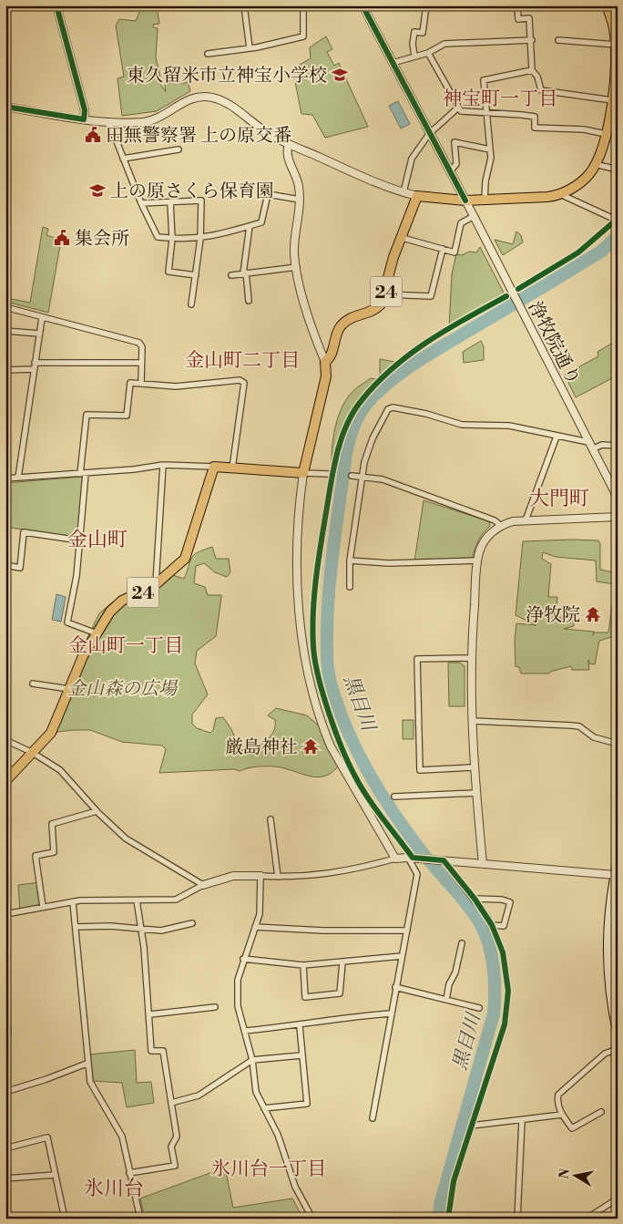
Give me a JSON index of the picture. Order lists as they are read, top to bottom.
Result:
{
  "streets": {
    "main road": ["24"],
    "street": ["浄牧院通り"]
  },
  "districts": [
    "神宝町一丁目",
    "金山町二丁目",
    "大門町",
    "金山町",
    "金山町一丁目",
    "氷川台一丁目",
    "氷川台"
  ],
  "water": ["黒目川"],
  "parks": ["金山森の広場"],
  "places": {
    "school or university": ["東久留米市立神宝小学校", "上の原さくら保育園"],
    "public building": ["田無警察署 上の原交番", "集会所"],
    "temple": ["浄牧院", "厳島神社"]
  },
  "north": "left"
}
